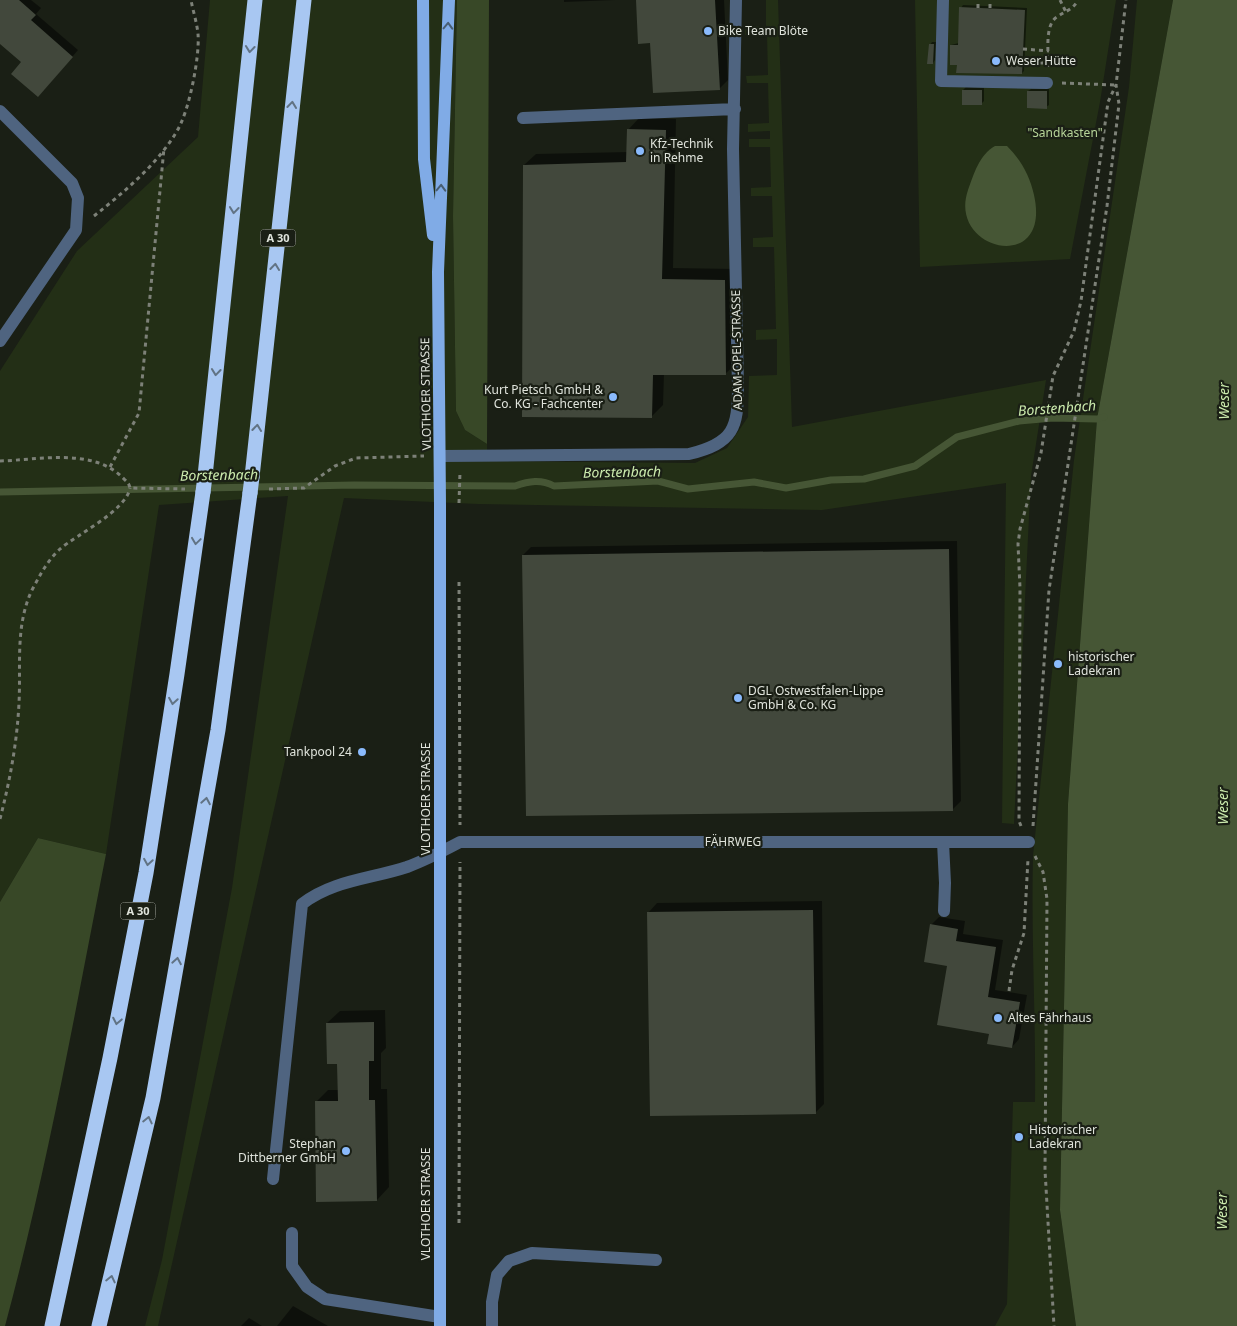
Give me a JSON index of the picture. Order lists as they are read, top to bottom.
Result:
{
  "streets": {
    "highway": ["A 30"],
    "main road": ["VLOTHOER STRASSE"],
    "street": ["ADAM-OPEL-STRASSE", "FÄHRWEG"]
  },
  "crossings": [
    ["ADAM-OPEL-STRASSE", "VLOTHOER STRASSE"],
    ["VLOTHOER STRASSE", "FÄHRWEG"]
  ],
  "water": ["Weser", "Borstenbach"],
  "parks": ["\"Sandkasten\""],
  "places": [
    "Bike Team Blöte",
    "Weser Hütte",
    "Kfz-Technik in Rehme",
    "Kurt Pietsch GmbH & Co. KG - Fachcenter",
    "historischer Ladekran",
    "DGL Ostwestfalen-Lippe GmbH & Co. KG",
    "Tankpool 24",
    "Altes Fährhaus",
    "Historischer Ladekran",
    "Stephan Dittberner GmbH"
  ]
}
